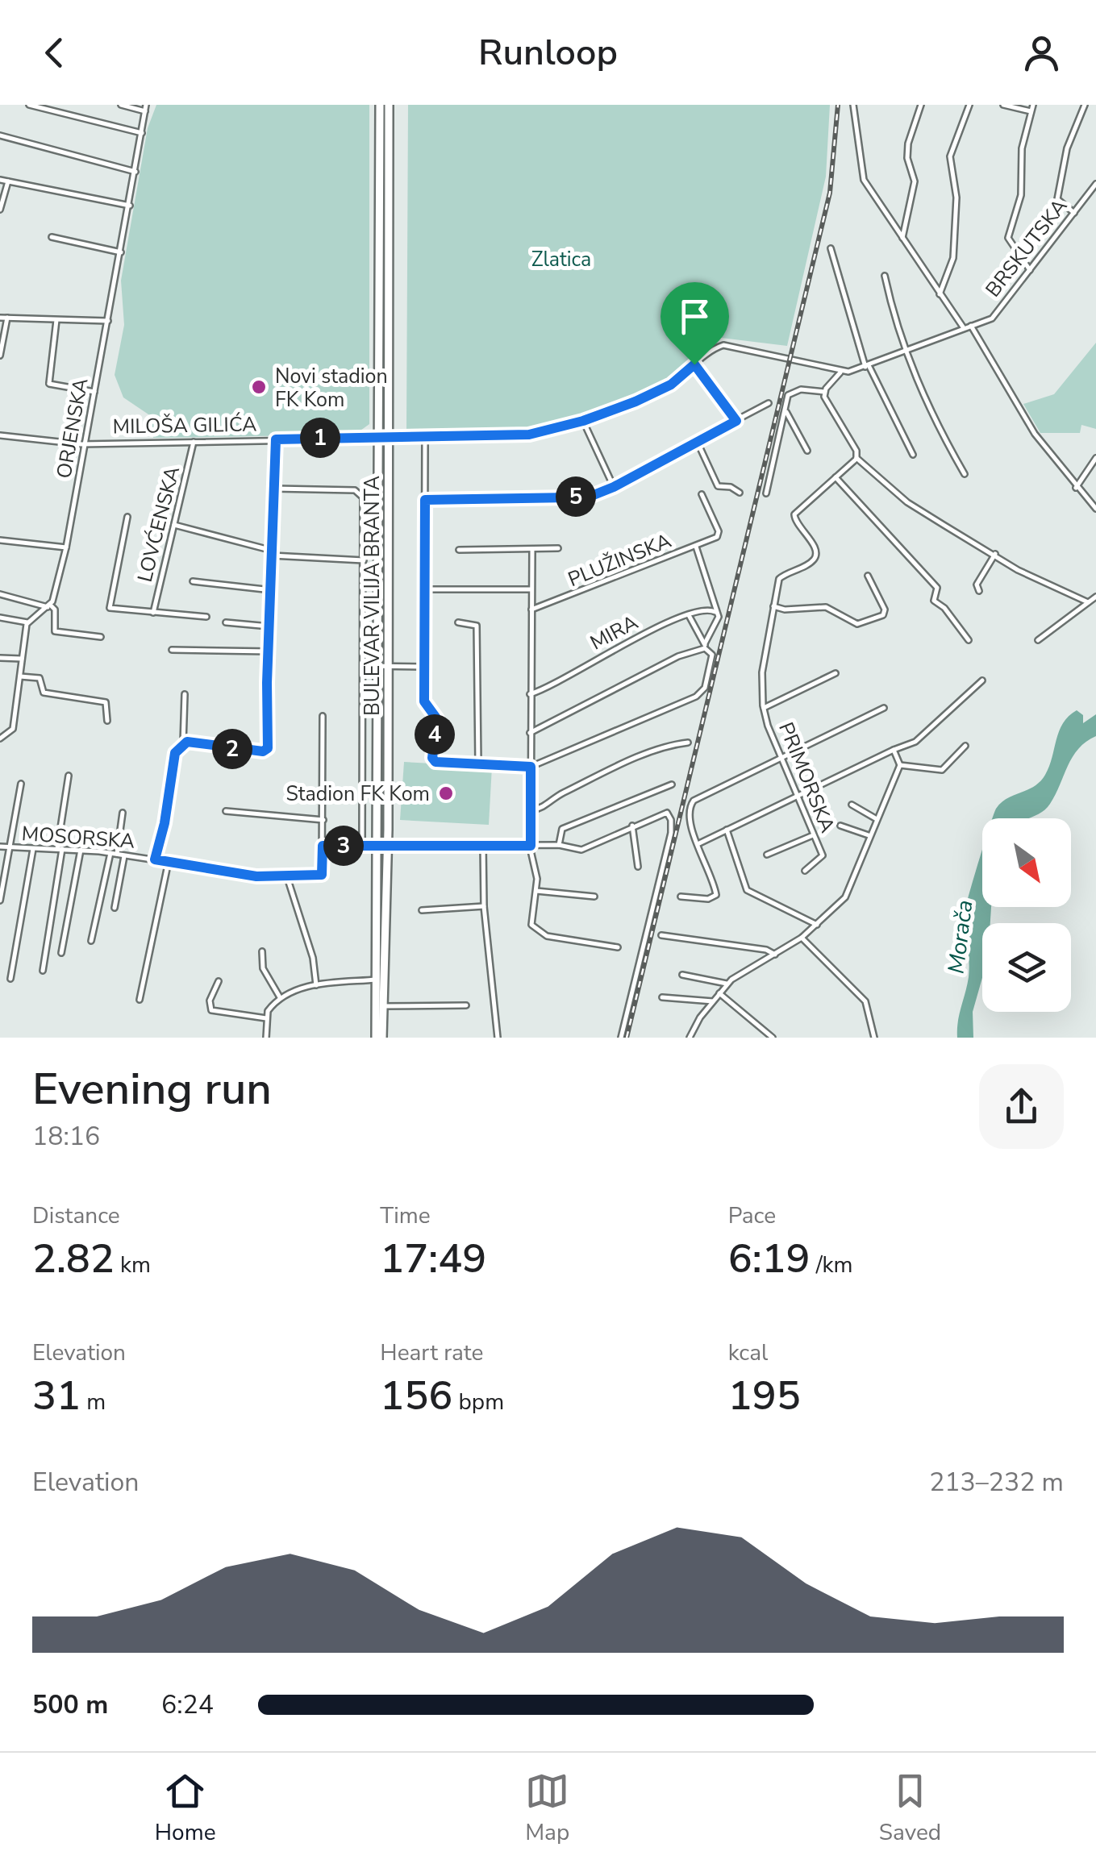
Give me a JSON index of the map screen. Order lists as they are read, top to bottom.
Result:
{
  "streets": {
    "main road": ["BULEVAR VILIJA BRANTA"],
    "street": [
      "BRSKUTSKA",
      "MILOŠA GILIĆA",
      "ORJENSKA",
      "LOVĆENSKA",
      "PLUŽINSKA",
      "MIRA",
      "PRIMORSKA",
      "MOSORSKA"
    ]
  },
  "crossings": [
    ["BRSKUTSKA", "MILOŠA GILIĆA"],
    ["MILOŠA GILIĆA", "ORJENSKA"],
    ["MILOŠA GILIĆA", "LOVĆENSKA"],
    ["MILOŠA GILIĆA", "BULEVAR VILIJA BRANTA"]
  ],
  "water": ["Morača"],
  "parks": ["Zlatica"],
  "places": ["Novi stadion FK Kom", "Stadion FK Kom"],
  "north": "bottom right",
  "page": {
    "header": "Runloop",
    "pins": [
      "1",
      "5",
      "4",
      "2",
      "3"
    ],
    "heading": ["Evening run", "18:16"],
    "stats": [
      ["Distance", "2.82 km"],
      ["Time", "17:49"],
      ["Pace", "6:19 /km"],
      ["Elevation", "31 m"],
      ["Heart rate", "156 bpm"],
      ["kcal", "195"]
    ],
    "chart": ["Elevation", "213–232 m"],
    "list": [
      {
        "name": "500 m",
        "note": "6:24"
      }
    ],
    "tabs": ["Home", "Map", "Saved"]
  }
}
